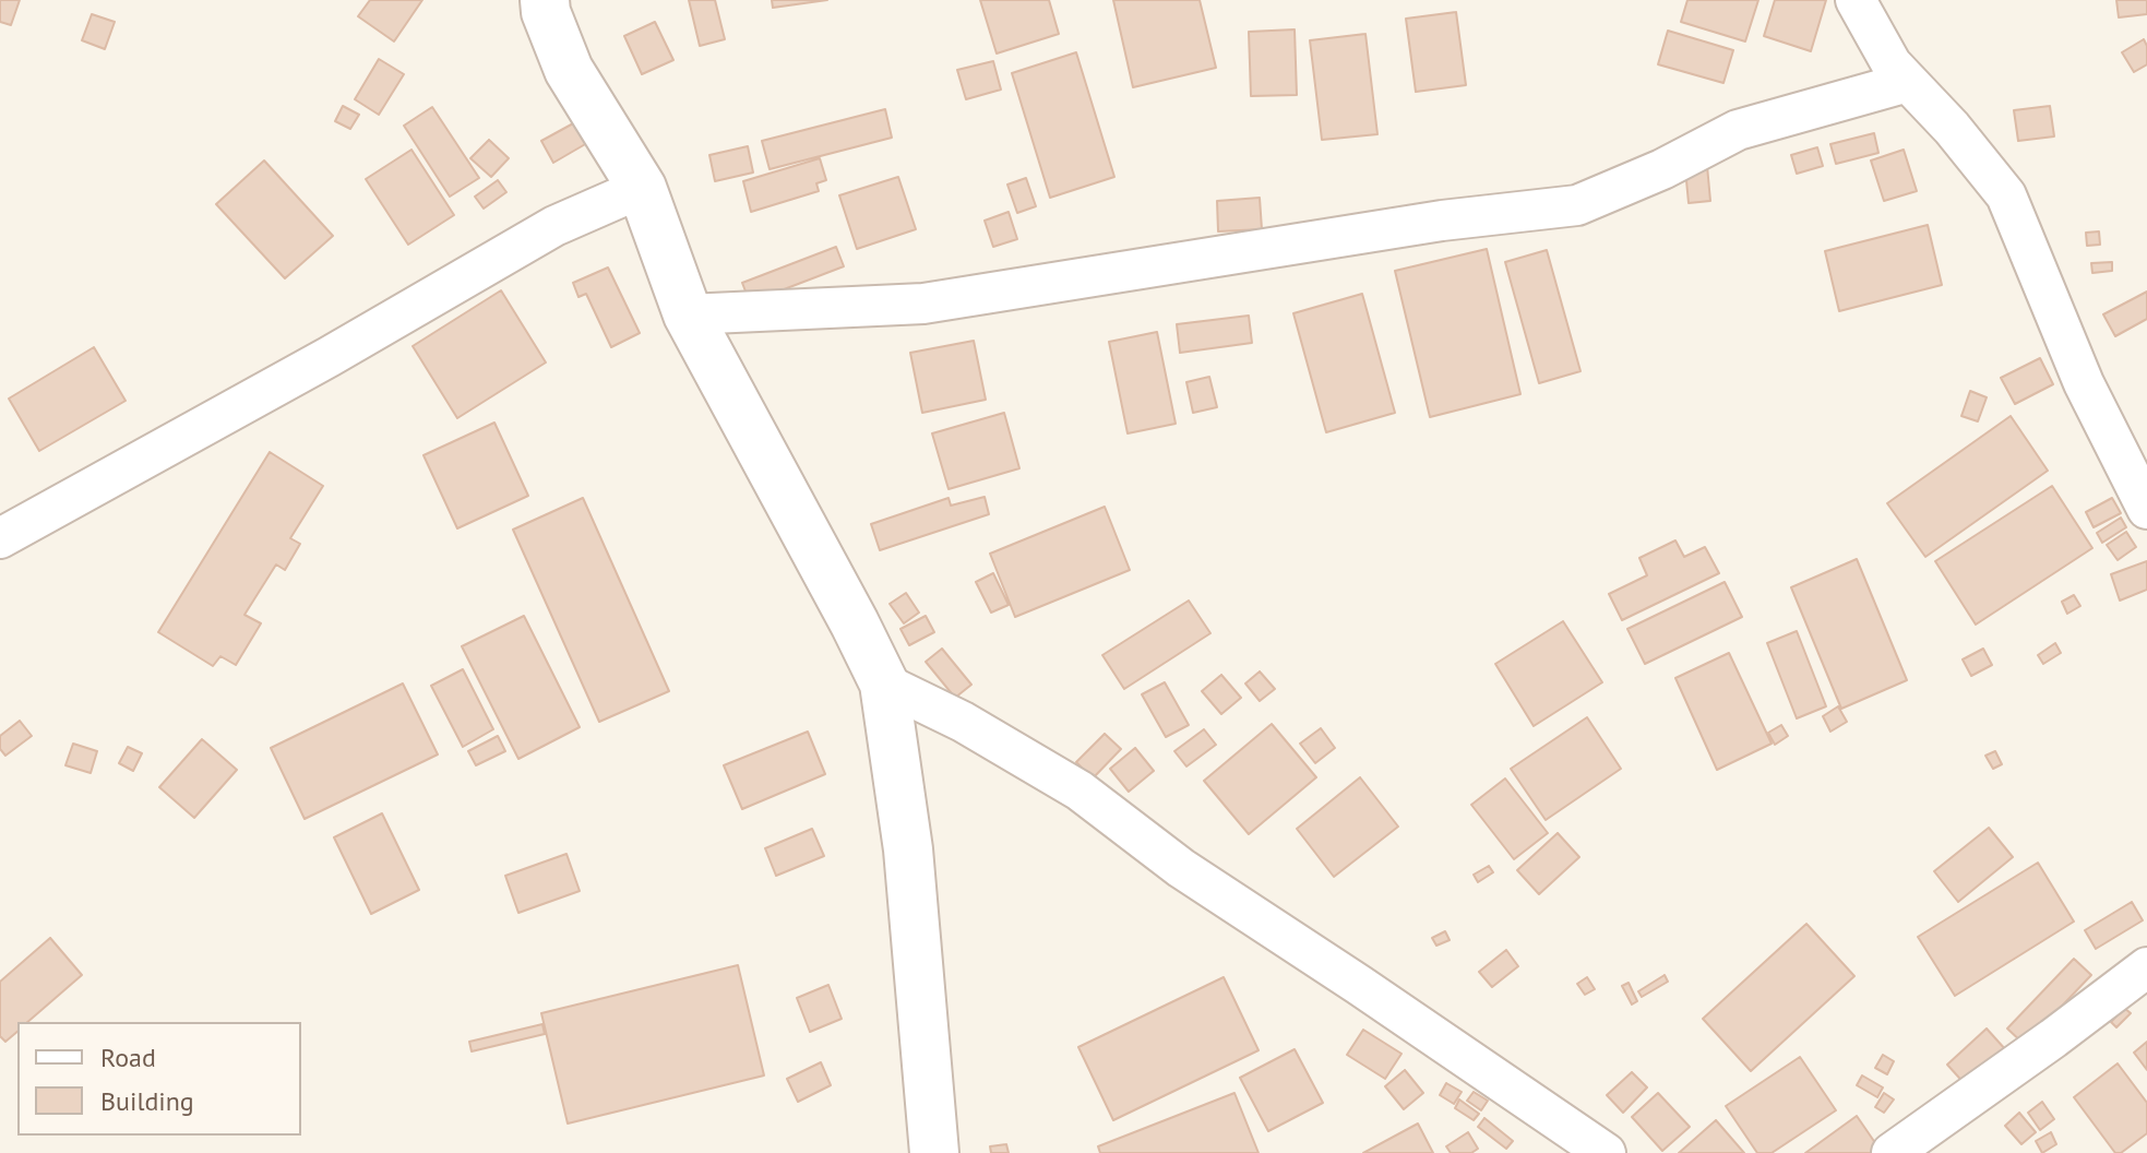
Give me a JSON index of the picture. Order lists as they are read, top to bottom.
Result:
{
  "legend": ["Road", "Building"]
}
